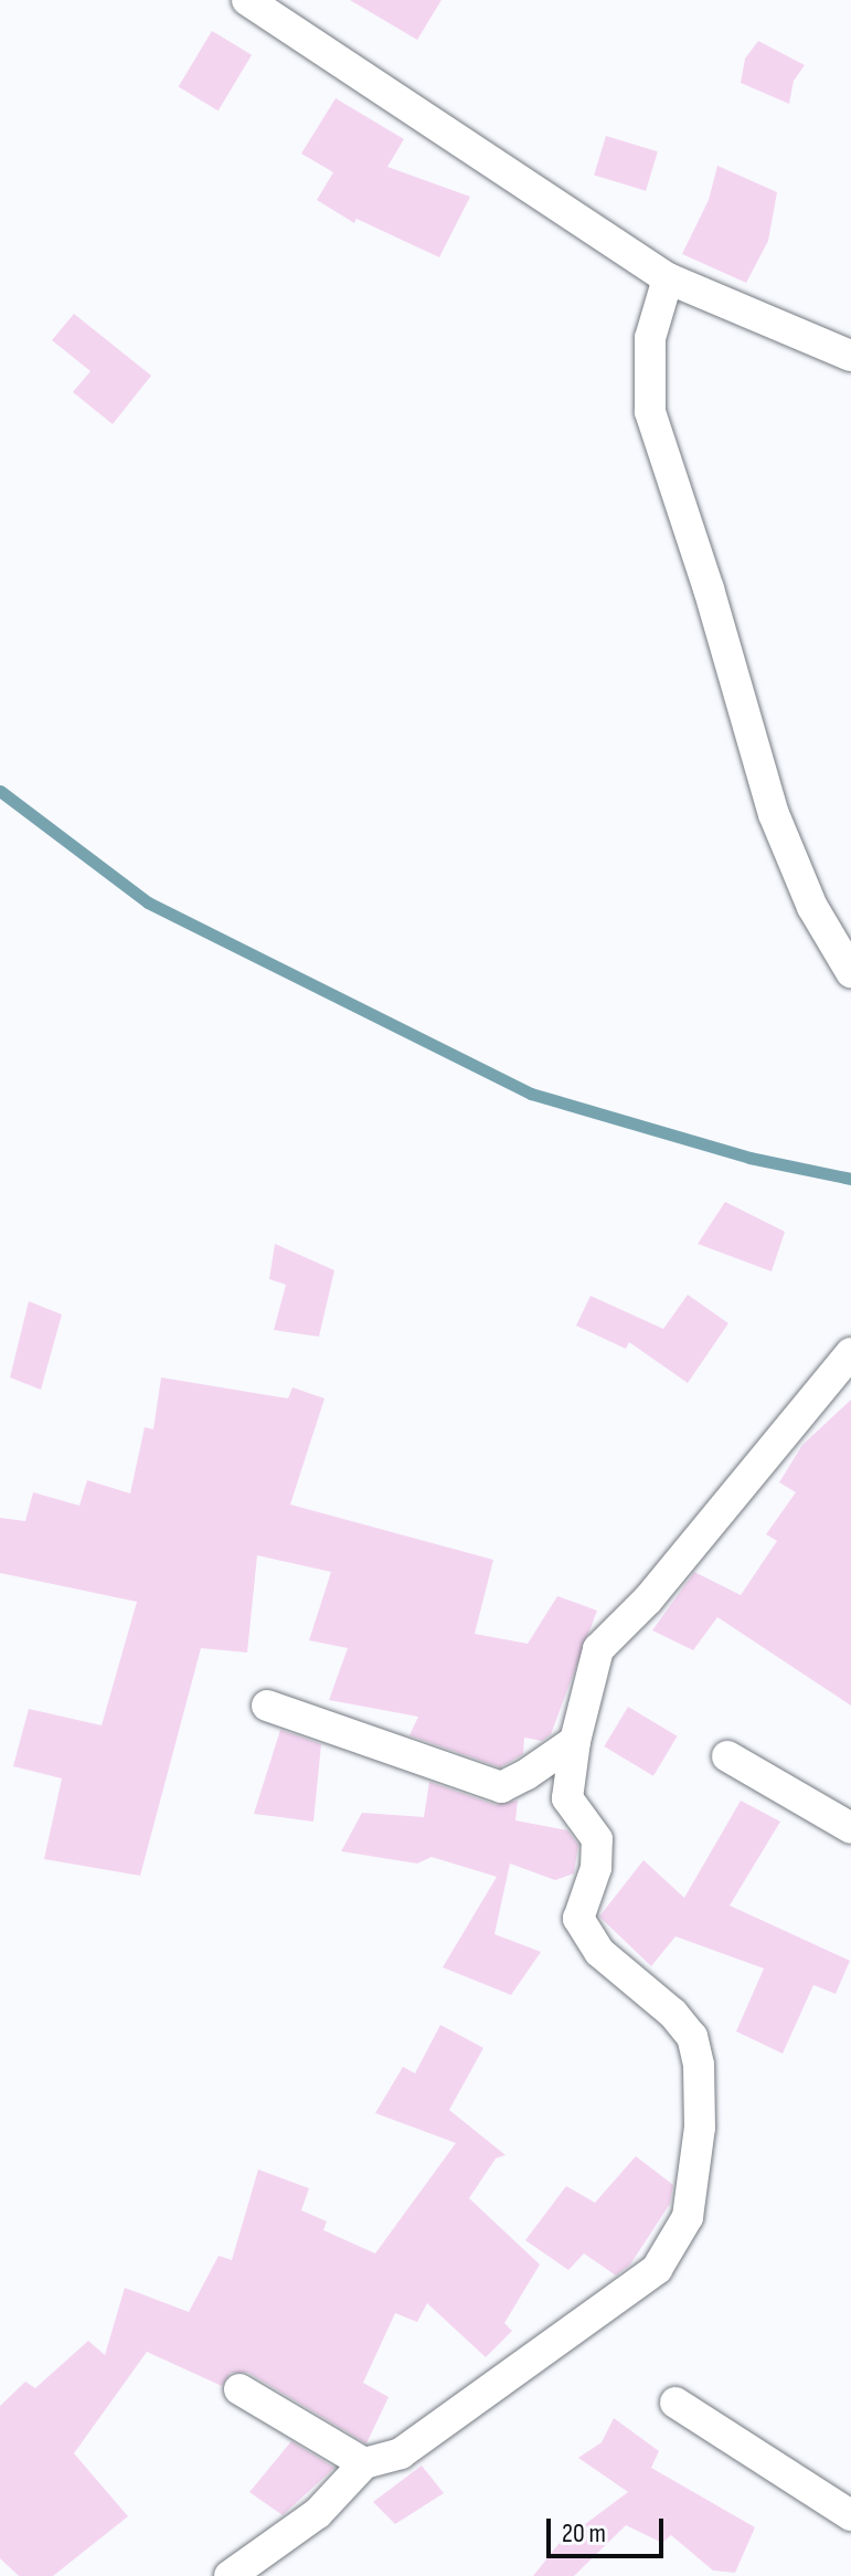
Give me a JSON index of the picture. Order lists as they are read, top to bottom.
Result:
{
  "scale_bar": "20 m"
}
